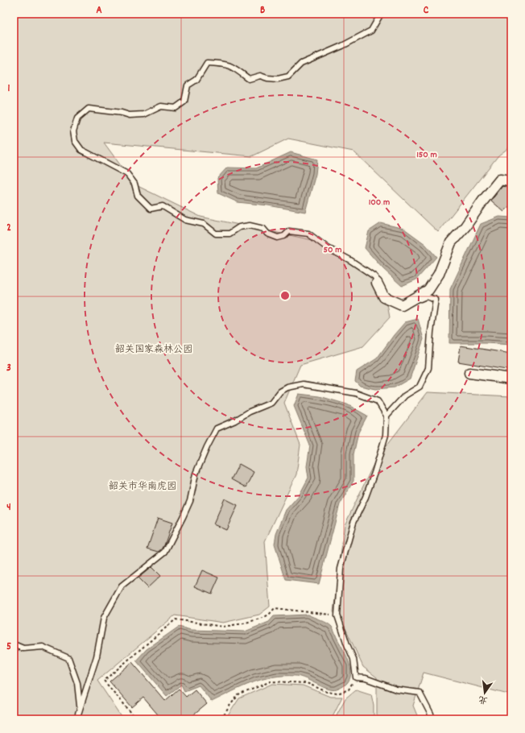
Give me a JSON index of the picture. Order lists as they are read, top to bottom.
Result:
{
  "parks": ["韶关国家森林公园", "韶关市华南虎园"],
  "north": "bottom",
  "grid": {
    "columns": ["A", "B", "C"],
    "rows": [
      "1",
      "2",
      "3",
      "4",
      "5"
    ]
  },
  "rings": ["150 m", "100 m", "50 m"]
}
